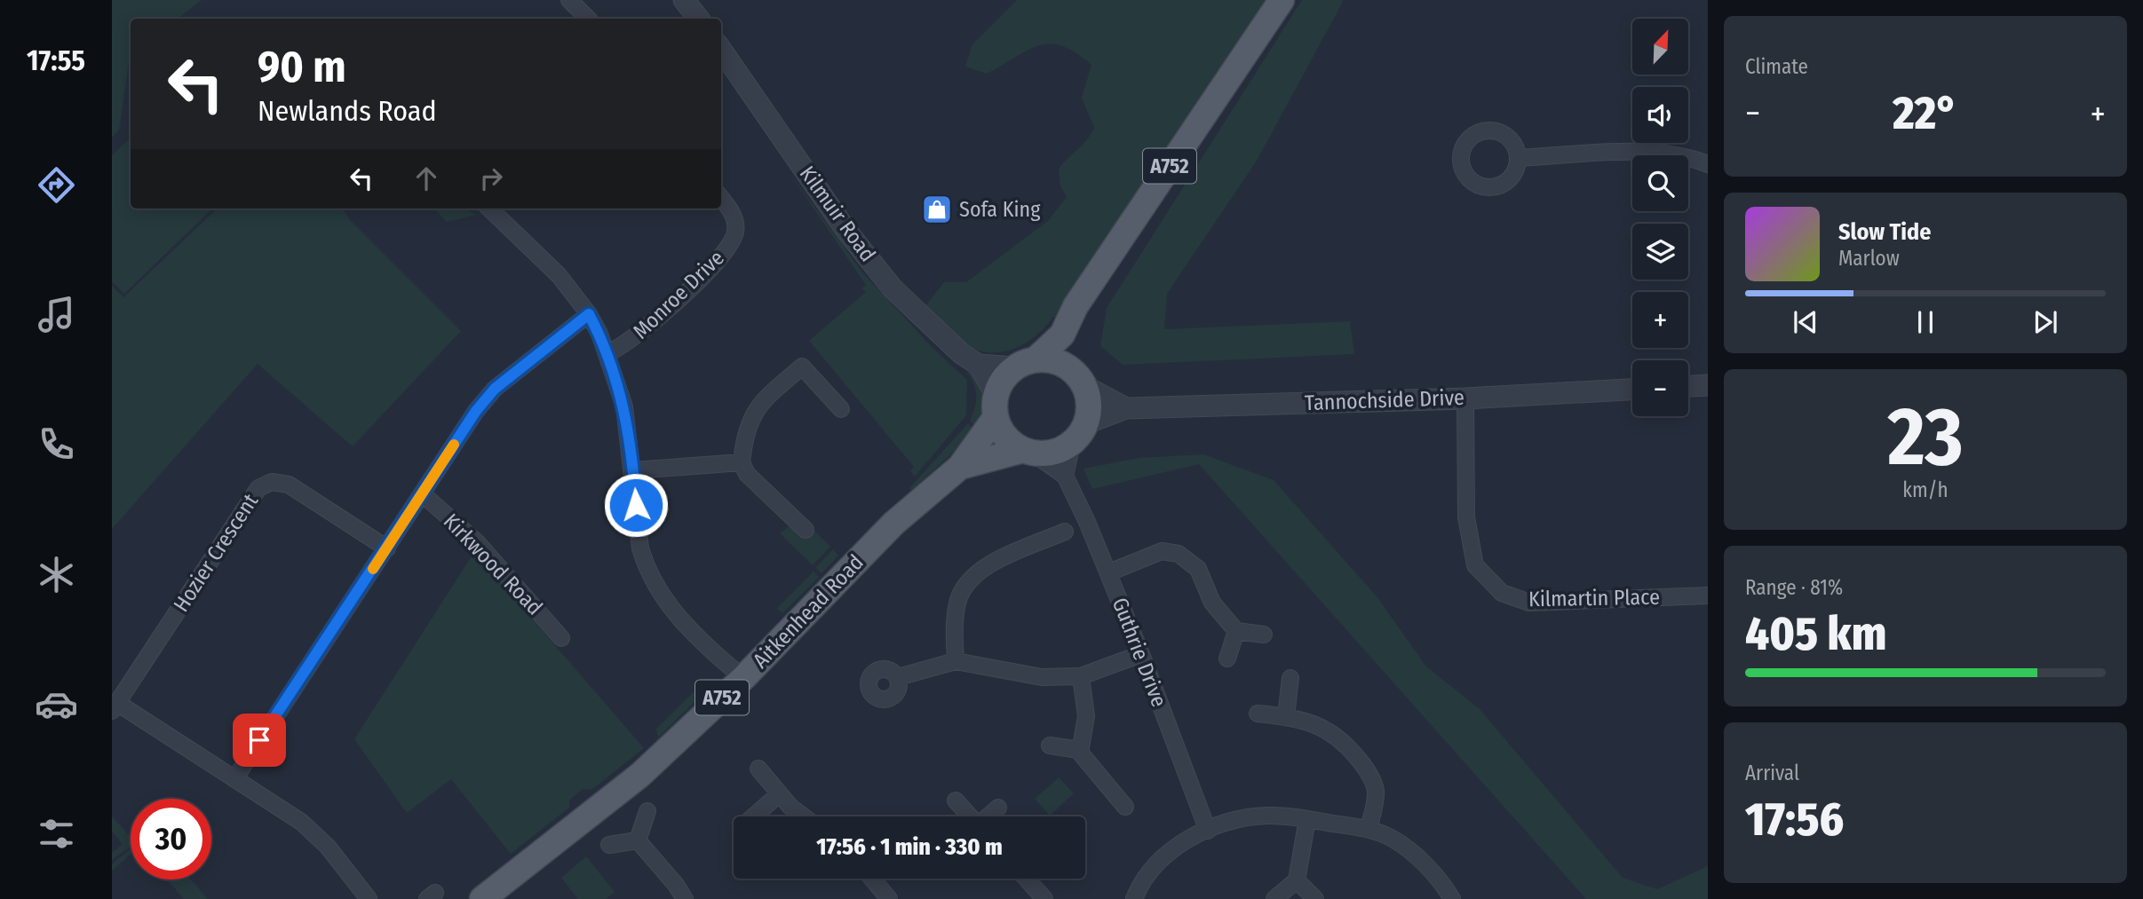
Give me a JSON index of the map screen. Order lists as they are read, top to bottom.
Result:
{
  "streets": {
    "main road": ["A752", "Aitkenhead Road"],
    "street": [
      "Kilmuir Road",
      "Monroe Drive",
      "Tannochside Drive",
      "Hozier Crescent",
      "Kirkwood Road",
      "Kilmartin Place",
      "Guthrie Drive"
    ]
  },
  "crossings": [
    ["A752", "Kilmuir Road"],
    ["A752", "Tannochside Drive"],
    ["A752", "Aitkenhead Road"],
    ["A752", "Guthrie Drive"],
    ["Kilmuir Road", "Tannochside Drive"],
    ["Kilmuir Road", "Aitkenhead Road"],
    ["Kilmuir Road", "Guthrie Drive"],
    ["Tannochside Drive", "Kilmartin Place"],
    ["Tannochside Drive", "Aitkenhead Road"],
    ["Tannochside Drive", "Guthrie Drive"],
    ["Aitkenhead Road", "Guthrie Drive"]
  ],
  "places": {
    "shop": ["Sofa King"]
  },
  "north": "top right",
  "page": {
    "tabs": "17:55",
    "tile": [
      "Climate",
      ["23", "km/h"],
      ["Range · 81%", "405 km"],
      ["Arrival", "17:56"]
    ],
    "map_buttons": ["+", "−"],
    "turn": ["90 m", "Newlands Road"],
    "heat": ["−", "22°", "+"],
    "song": ["Slow Tide", "Marlow"],
    "limit": "30",
    "trip": "17:56 · 1 min · 330 m"
  }
}
